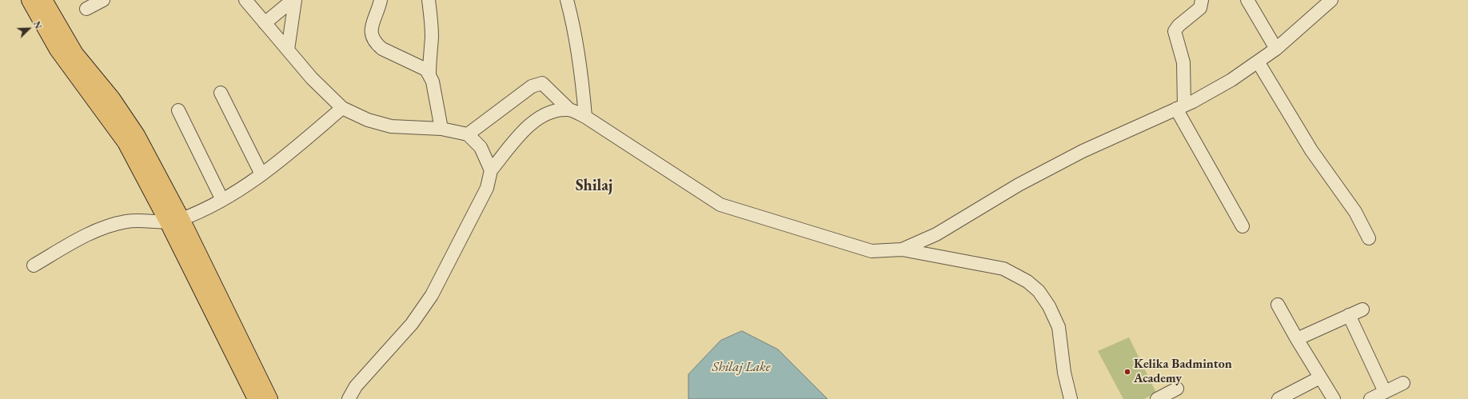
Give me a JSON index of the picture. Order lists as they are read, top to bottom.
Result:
{
  "districts": ["Shilaj"],
  "water": ["Shilaj Lake"],
  "places": ["Kelika Badminton Academy"],
  "north": "top right"
}
